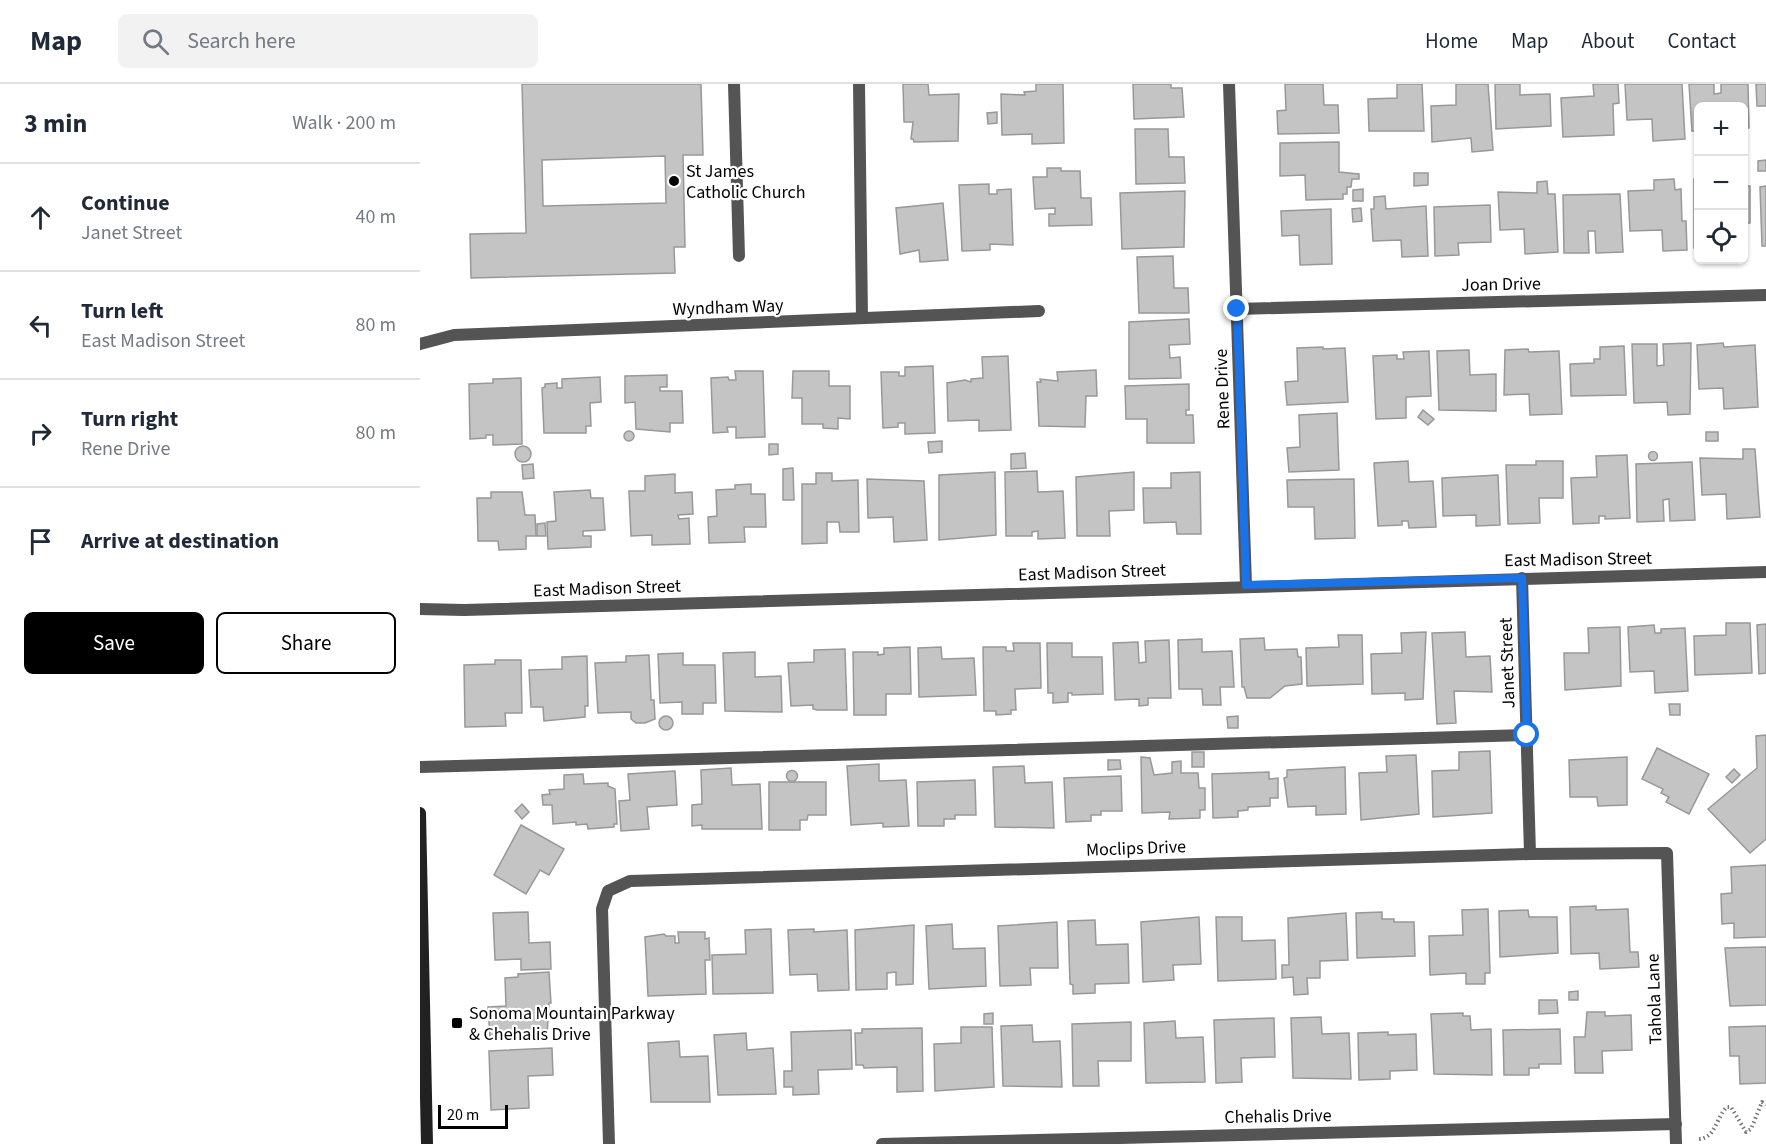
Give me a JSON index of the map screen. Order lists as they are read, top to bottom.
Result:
{
  "streets": {
    "street": [
      "Joan Drive",
      "Wyndham Way",
      "Rene Drive",
      "East Madison Street",
      "Janet Street",
      "Moclips Drive",
      "Tahola Lane",
      "Chehalis Drive"
    ]
  },
  "crossings": [
    ["Joan Drive", "Rene Drive"],
    ["Rene Drive", "East Madison Street"],
    ["East Madison Street", "Janet Street"],
    ["Janet Street", "Moclips Drive"],
    ["Moclips Drive", "Tahola Lane"],
    ["Tahola Lane", "Chehalis Drive"]
  ],
  "places": {
    "other": ["St James Catholic Church"],
    "transit": ["Sonoma Mountain Parkway & Chehalis Drive"]
  },
  "scale_bar": "20 m",
  "page": {
    "header": "Map",
    "search": "Search here",
    "nav": [
      "Home",
      "Map",
      "About",
      "Contact"
    ],
    "heading": ["3 min", "Walk · 200 m"],
    "map_buttons": ["+", "−"],
    "list": [
      ["Continue", "Janet Street", "40 m"],
      ["Turn left", "East Madison Street", "80 m"],
      ["Turn right", "Rene Drive", "80 m"],
      "Arrive at destination"
    ],
    "buttons": ["Save", "Share"],
    "scale": "20 m"
  }
}
